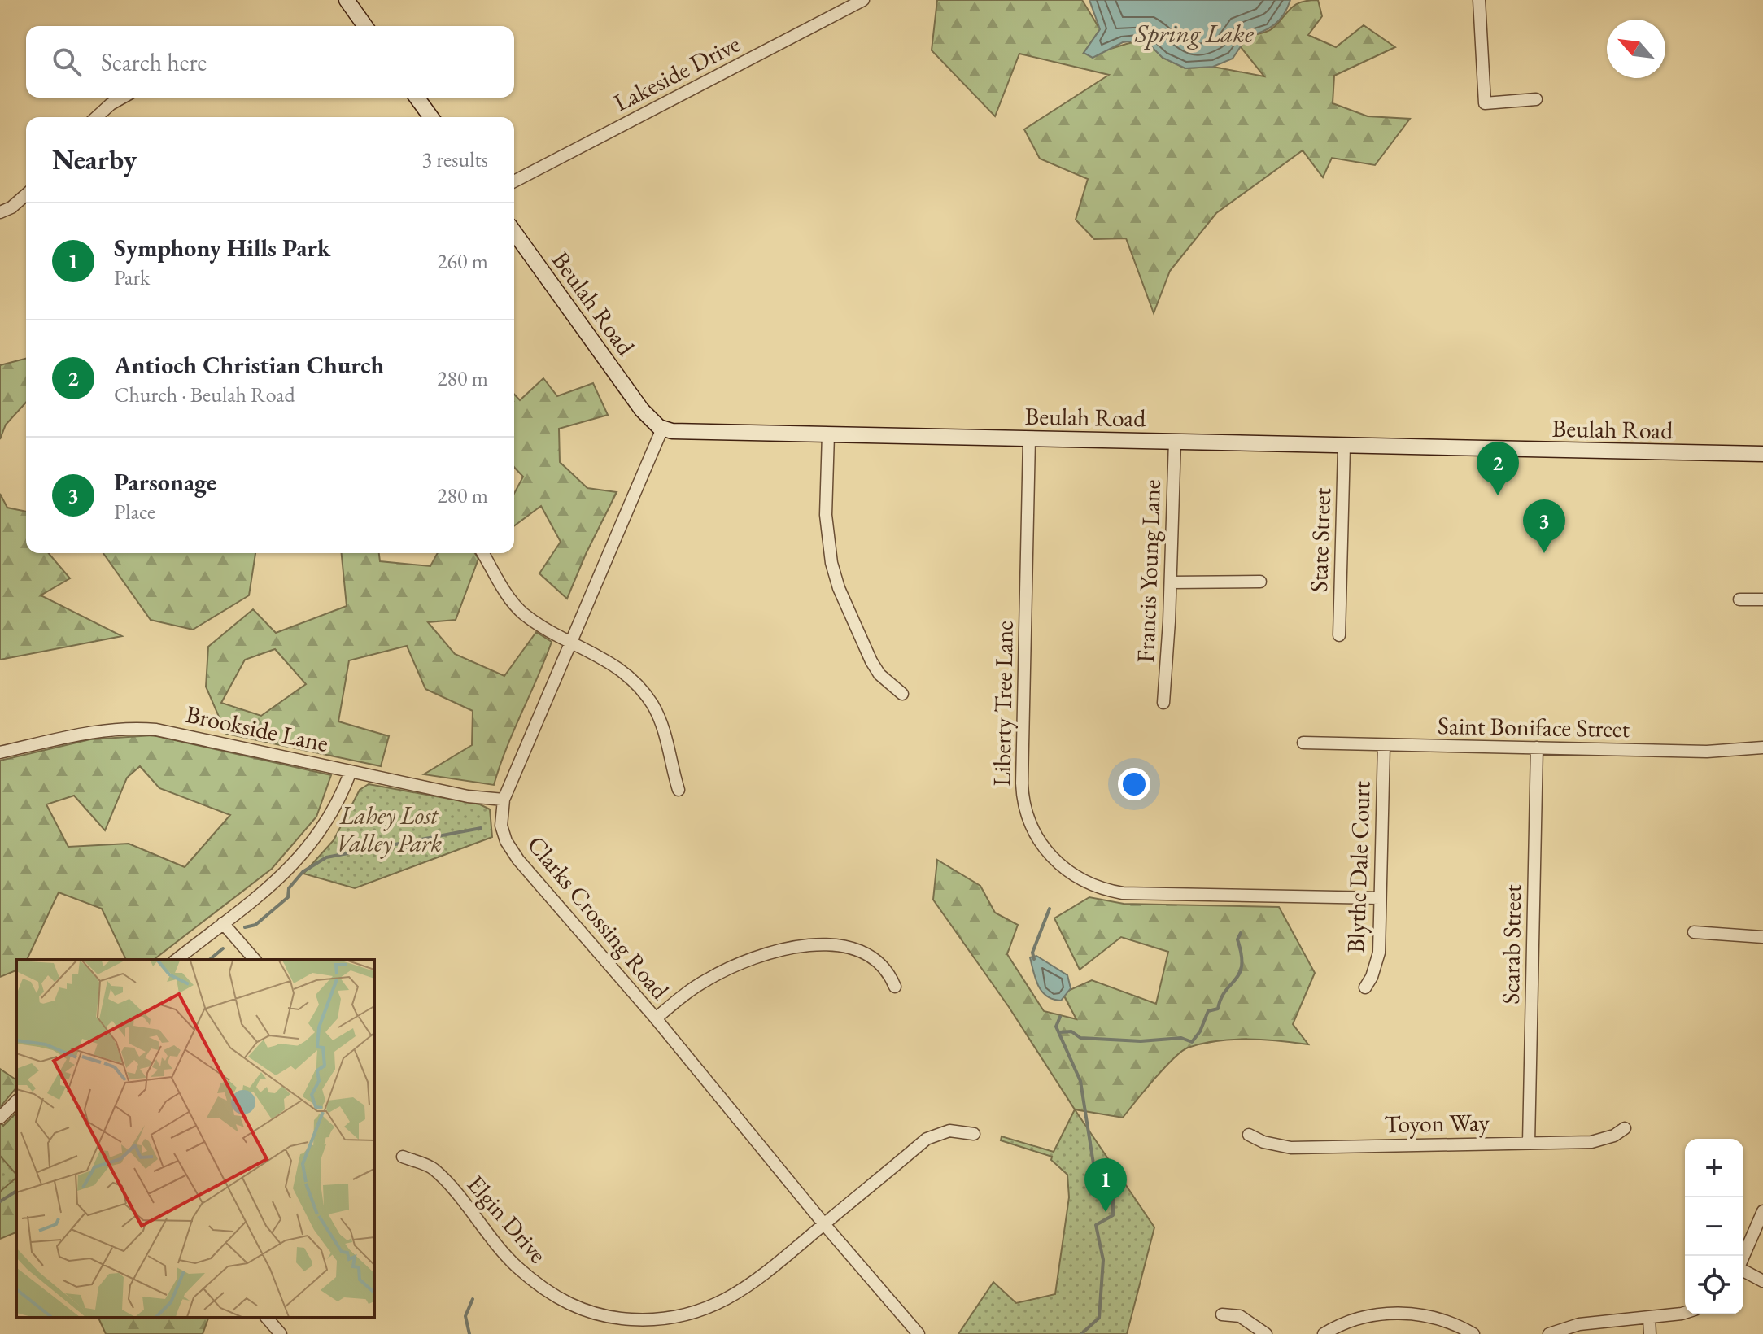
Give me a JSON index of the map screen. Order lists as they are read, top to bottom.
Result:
{
  "streets": {
    "main road": ["Beulah Road"],
    "street": [
      "Lakeside Drive",
      "State Street",
      "Francis Young Lane",
      "Liberty Tree Lane",
      "Saint Boniface Street",
      "Brookside Lane",
      "Blythe Dale Court",
      "Clarks Crossing Road",
      "Scarab Street",
      "Toyon Way",
      "Elgin Drive"
    ]
  },
  "crossings": [
    ["Beulah Road", "State Street"],
    ["Beulah Road", "Francis Young Lane"],
    ["Beulah Road", "Liberty Tree Lane"],
    ["Beulah Road", "Clarks Crossing Road"],
    ["Liberty Tree Lane", "Blythe Dale Court"],
    ["Saint Boniface Street", "Blythe Dale Court"],
    ["Saint Boniface Street", "Scarab Street"],
    ["Brookside Lane", "Clarks Crossing Road"],
    ["Clarks Crossing Road", "Elgin Drive"],
    ["Scarab Street", "Toyon Way"]
  ],
  "water": ["Spring Lake"],
  "parks": ["Lahey Lost Valley Park"],
  "north": "top left",
  "page": {
    "search": "Search here",
    "heading": ["Nearby", "3 results"],
    "list": [
      {
        "mark": "1",
        "name": "Symphony Hills Park",
        "note": "Park",
        "value": "260 m"
      },
      {
        "mark": "2",
        "name": "Antioch Christian Church",
        "note": "Church · Beulah Road",
        "value": "280 m"
      },
      {
        "mark": "3",
        "name": "Parsonage",
        "note": "Place",
        "value": "280 m"
      }
    ],
    "pins": ["2", "3", "1"],
    "map_buttons": ["+", "−"]
  }
}
